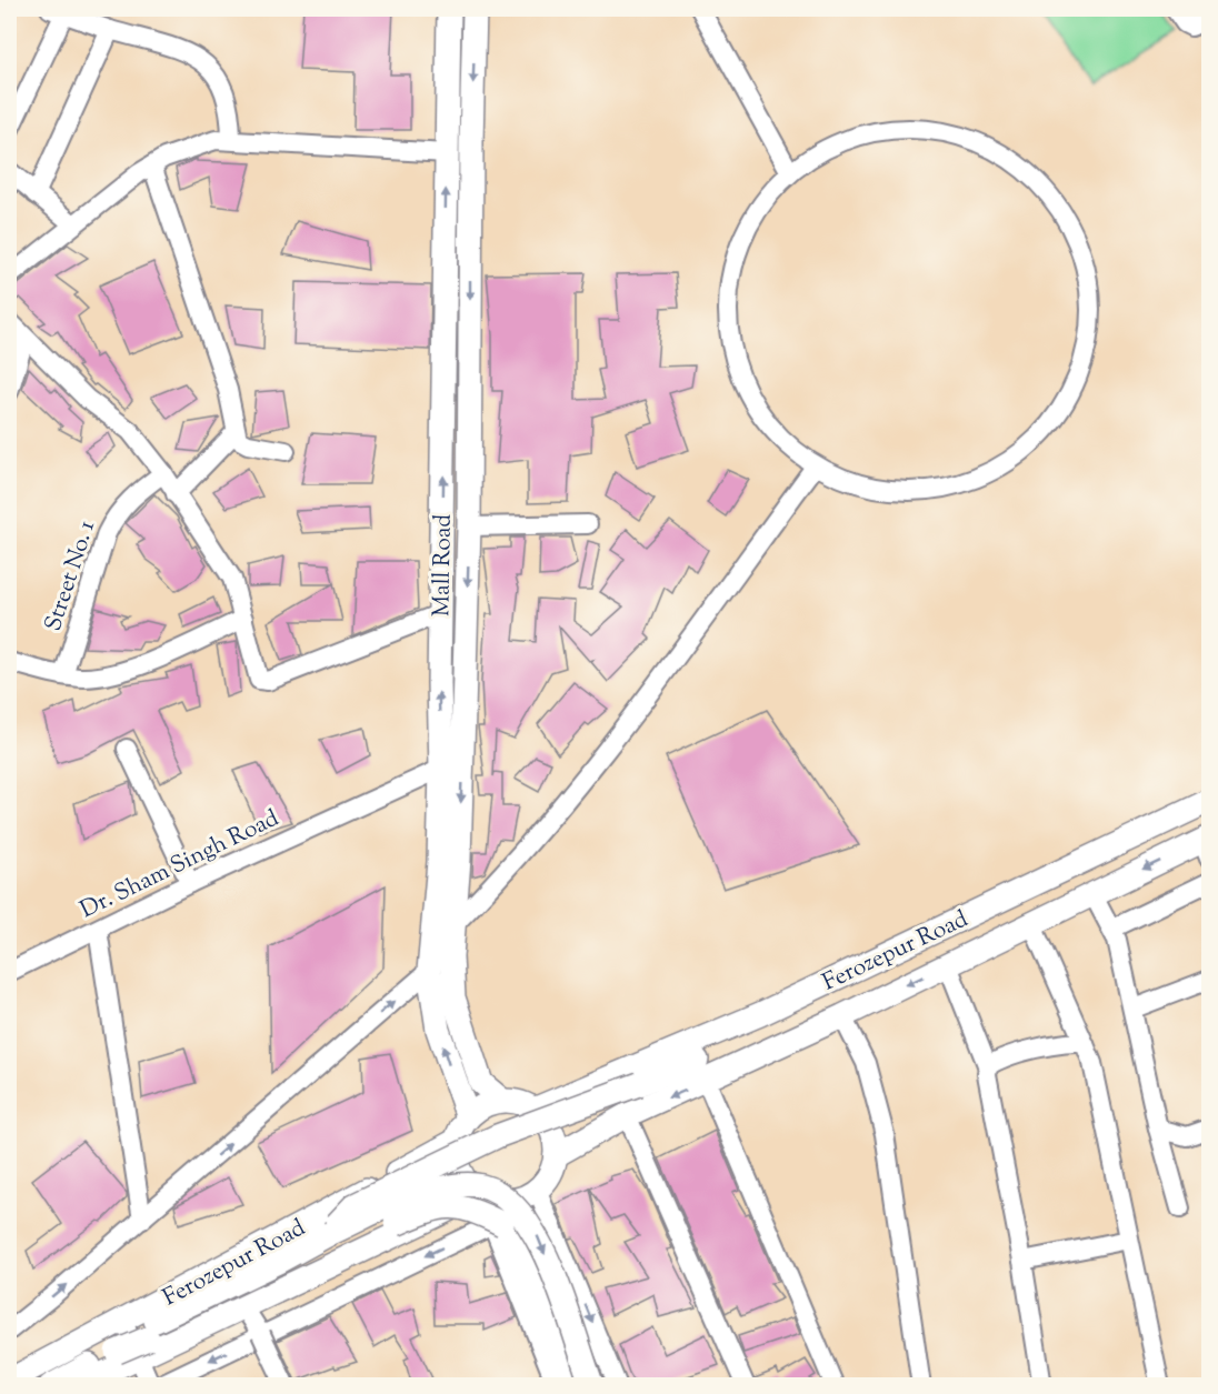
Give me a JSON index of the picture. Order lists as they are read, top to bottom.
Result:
{
  "streets": {
    "main road": ["Mall Road", "Ferozepur Road"],
    "street": ["Street No. 1", "Dr. Sham Singh Road"]
  },
  "crossings": [
    ["Mall Road", "Dr. Sham Singh Road"]
  ]
}
